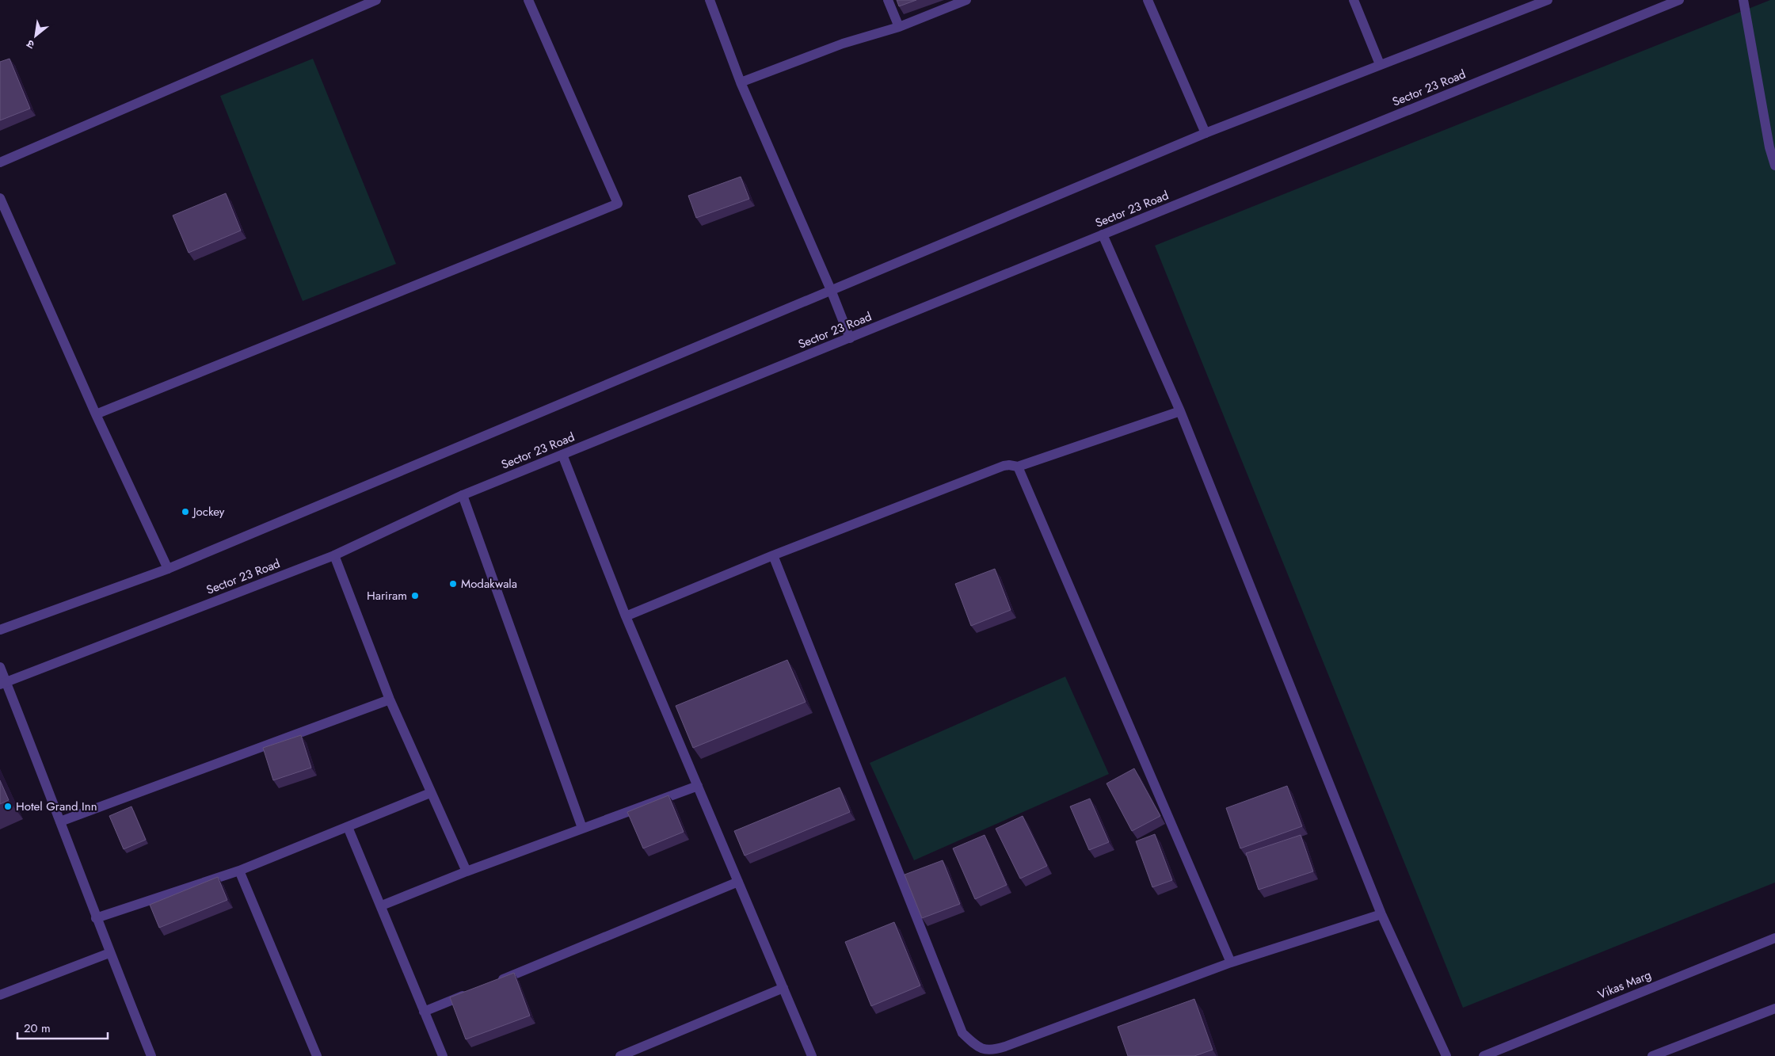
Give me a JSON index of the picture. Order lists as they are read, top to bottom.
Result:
{
  "streets": {
    "street": ["Sector 23 Road", "Vikas Marg"]
  },
  "places": [
    "Jockey",
    "Modakwala",
    "Hariram",
    "Hotel Grand Inn"
  ],
  "scale_bar": "20 m",
  "north": "bottom left"
}
